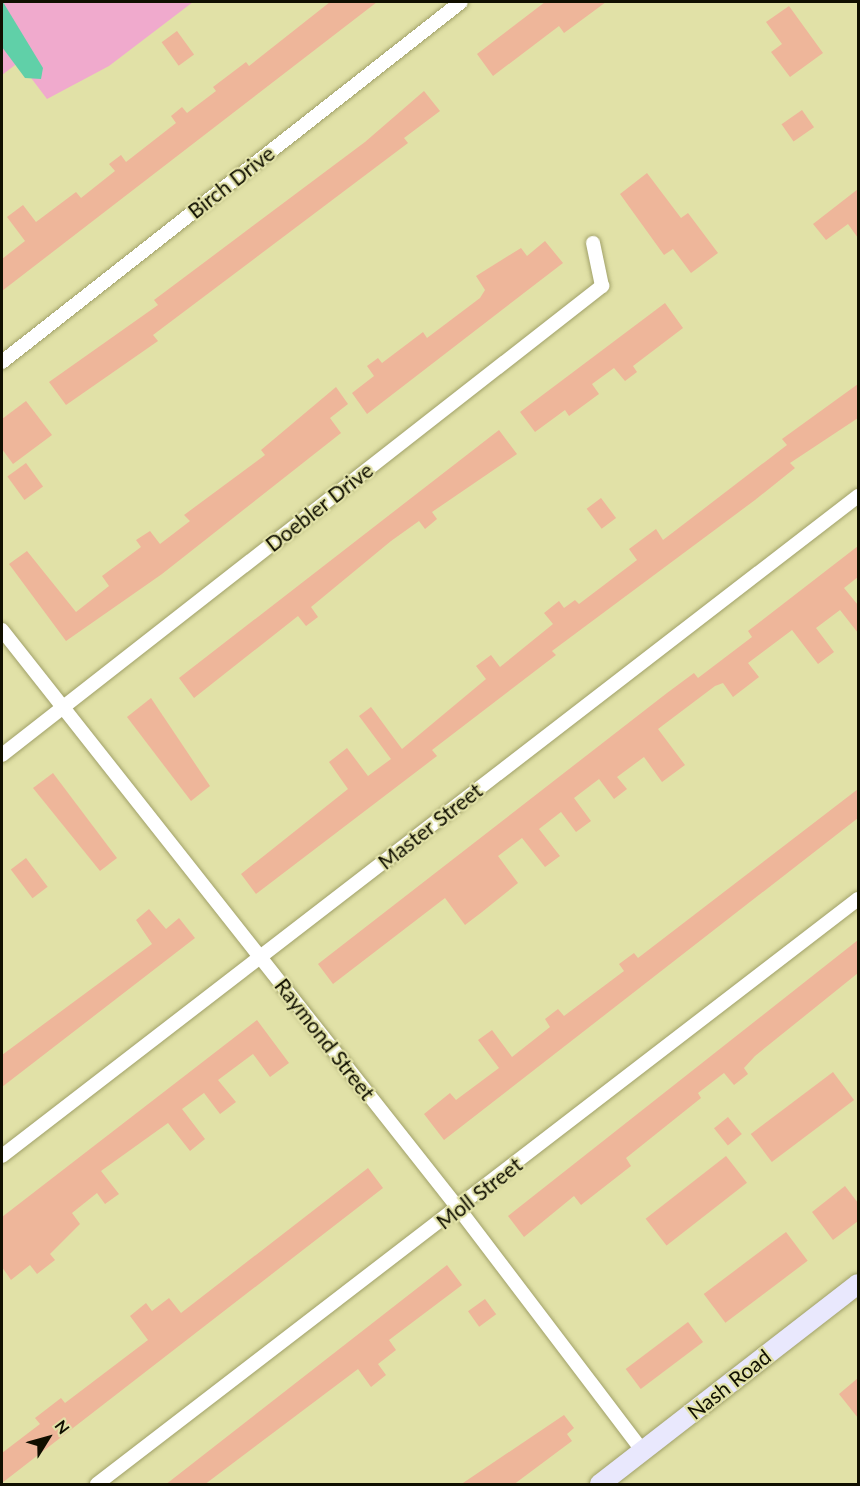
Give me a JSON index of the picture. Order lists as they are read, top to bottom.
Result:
{
  "streets": {
    "main road": ["Nash Road"],
    "street": [
      "Birch Drive",
      "Doebler Drive",
      "Master Street",
      "Raymond Street",
      "Moll Street"
    ]
  },
  "crossings": [
    ["Doebler Drive", "Raymond Street"],
    ["Master Street", "Raymond Street"],
    ["Raymond Street", "Moll Street"],
    ["Raymond Street", "Nash Road"]
  ],
  "north": "top right"
}
